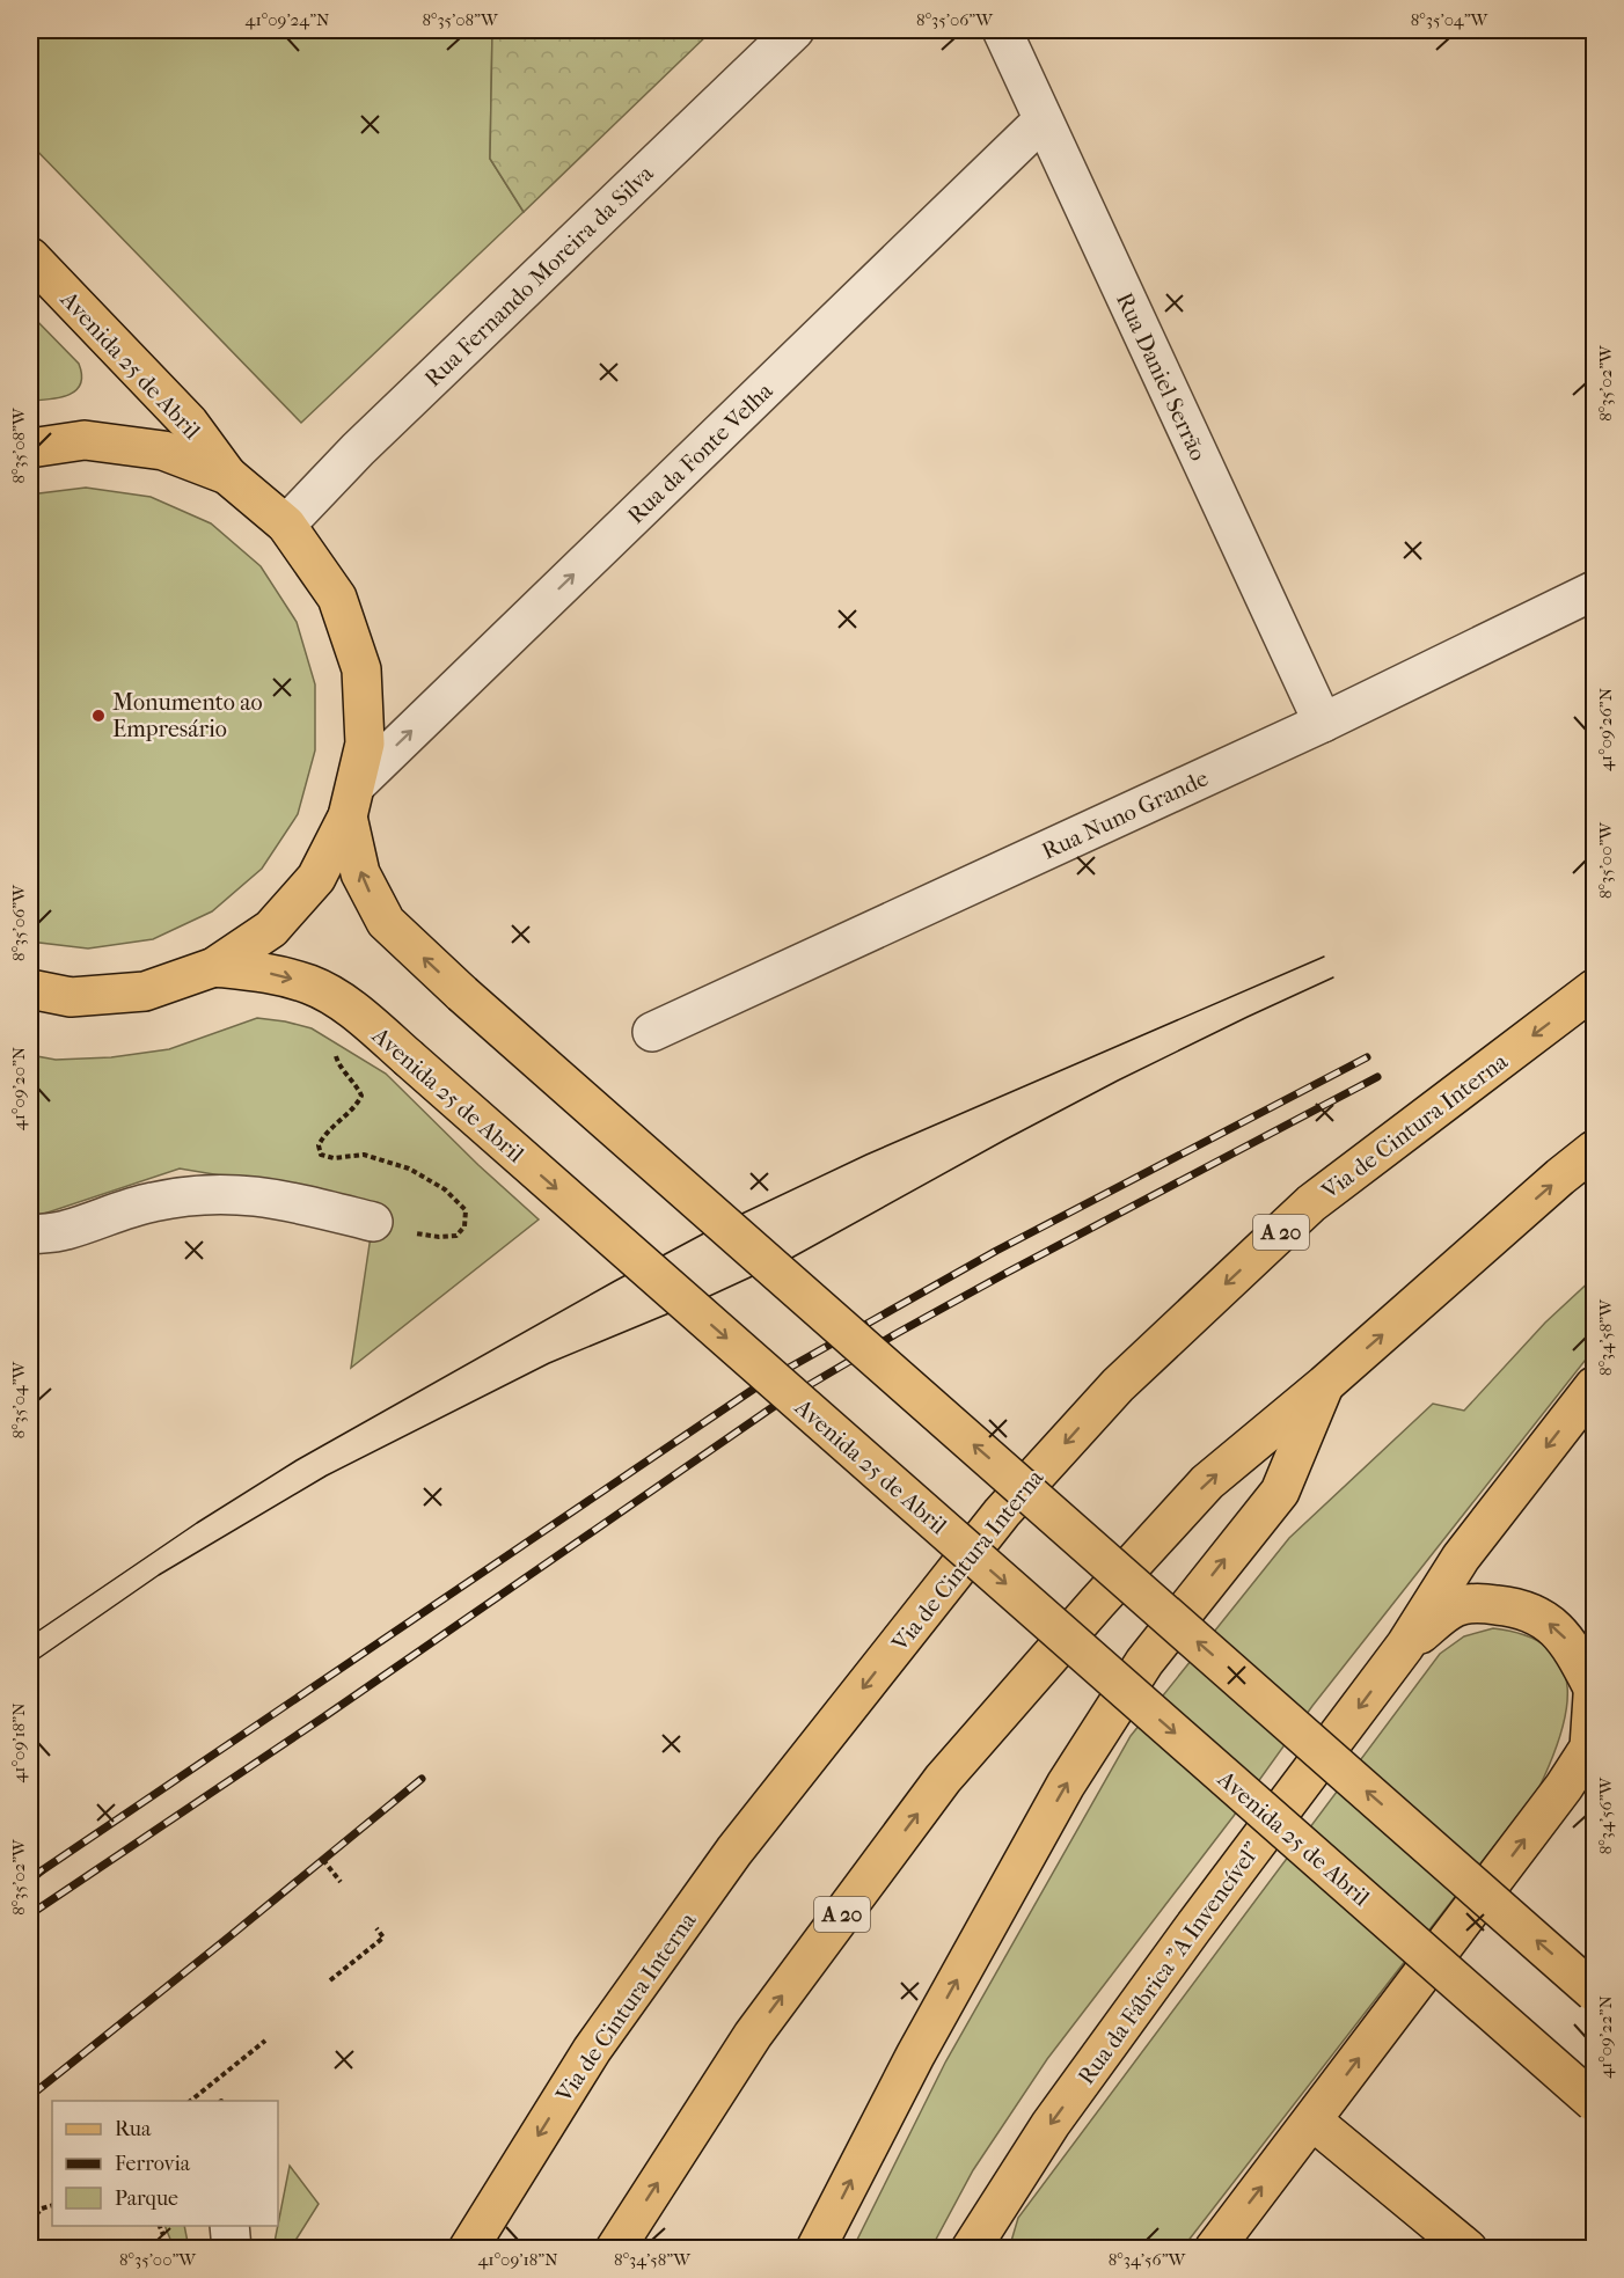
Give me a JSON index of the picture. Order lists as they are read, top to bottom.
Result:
{
  "streets": {
    "main road": [
      "Avenida 25 de Abril",
      "Via de Cintura Interna",
      "A 20",
      "Rua da Fábrica \"A Invencível\""
    ],
    "street": [
      "Rua Fernando Moreira da Silva",
      "Rua Daniel Serrão",
      "Rua da Fonte Velha",
      "Rua Nuno Grande"
    ]
  },
  "crossings": [
    ["Rua Daniel Serrão", "Rua da Fonte Velha"],
    ["Rua Daniel Serrão", "Rua Nuno Grande"]
  ],
  "one_way": ["Rua da Fonte Velha"],
  "places": ["Monumento ao Empresário"],
  "legend": ["Rua", "Ferrovia", "Parque"],
  "coordinates": [
    "41°09'24\"N",
    "8°35'08\"W",
    "8°35'06\"W",
    "8°35'04\"W",
    "8°35'02\"W",
    "41°09'26\"N",
    "8°35'00\"W",
    "41°09'20\"N",
    "8°34'58\"W",
    "41°09'18\"N",
    "8°34'56\"W",
    "41°09'22\"N"
  ]
}
